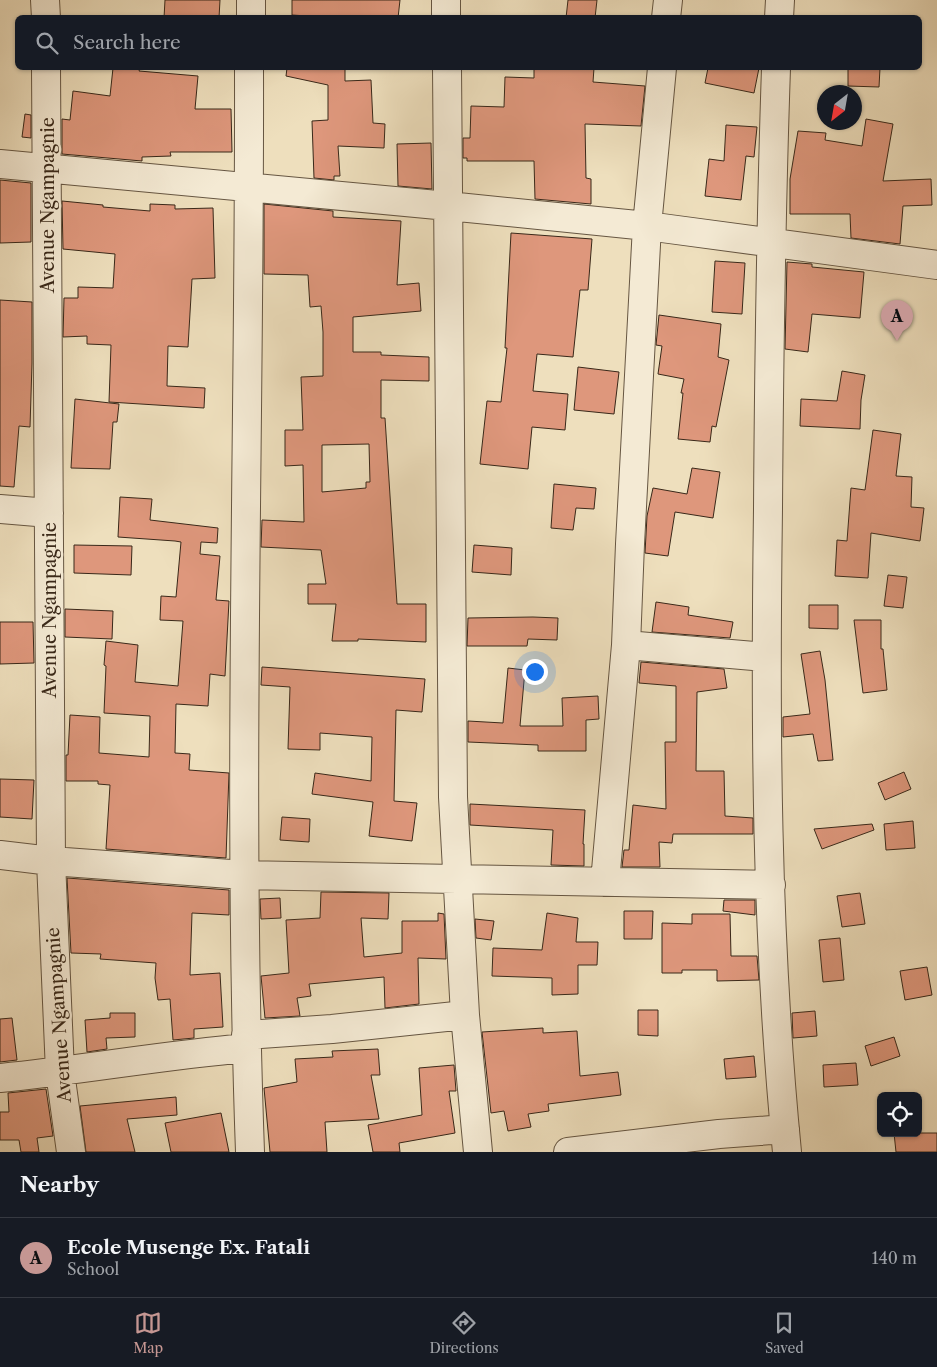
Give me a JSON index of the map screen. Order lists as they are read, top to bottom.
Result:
{
  "streets": {
    "street": ["Avenue Ngampagnie"]
  },
  "north": "bottom left",
  "page": {
    "search": "Search here",
    "pins": "A",
    "heading": "Nearby",
    "list": [
      {
        "mark": "A",
        "name": "Ecole Musenge Ex. Fatali",
        "note": "School",
        "value": "140 m"
      }
    ],
    "nav": ["Map", "Directions", "Saved"]
  }
}
